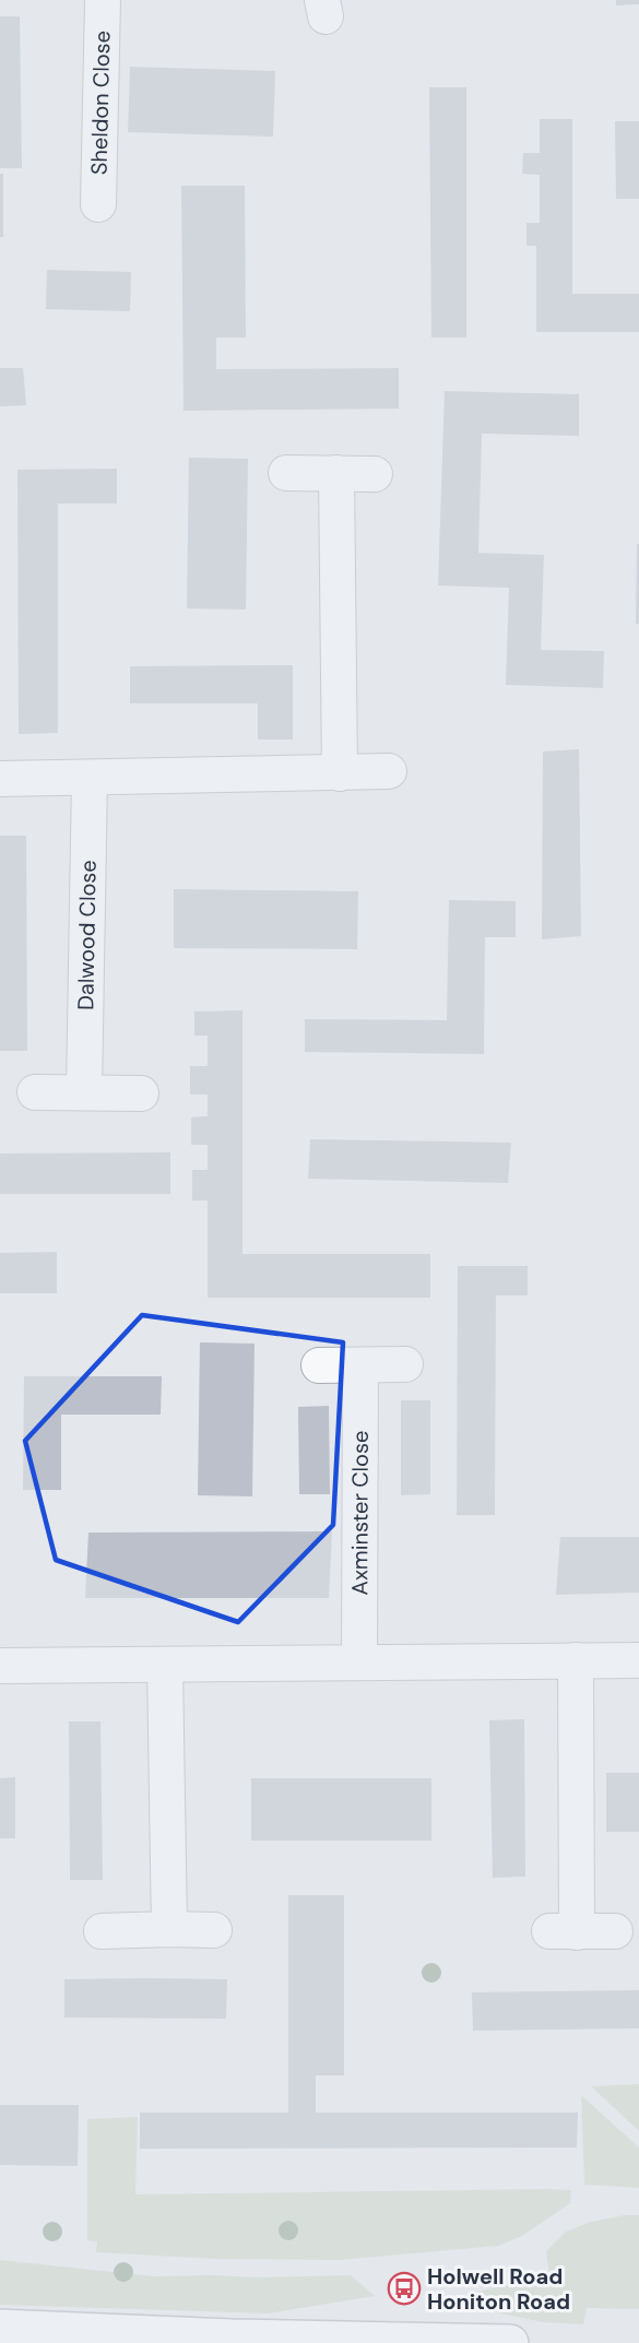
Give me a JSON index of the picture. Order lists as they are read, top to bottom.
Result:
{
  "streets": {
    "street": ["Sheldon Close", "Dalwood Close", "Axminster Close"]
  },
  "places": {
    "bus stop": ["Holwell Road Honiton Road"]
  }
}
